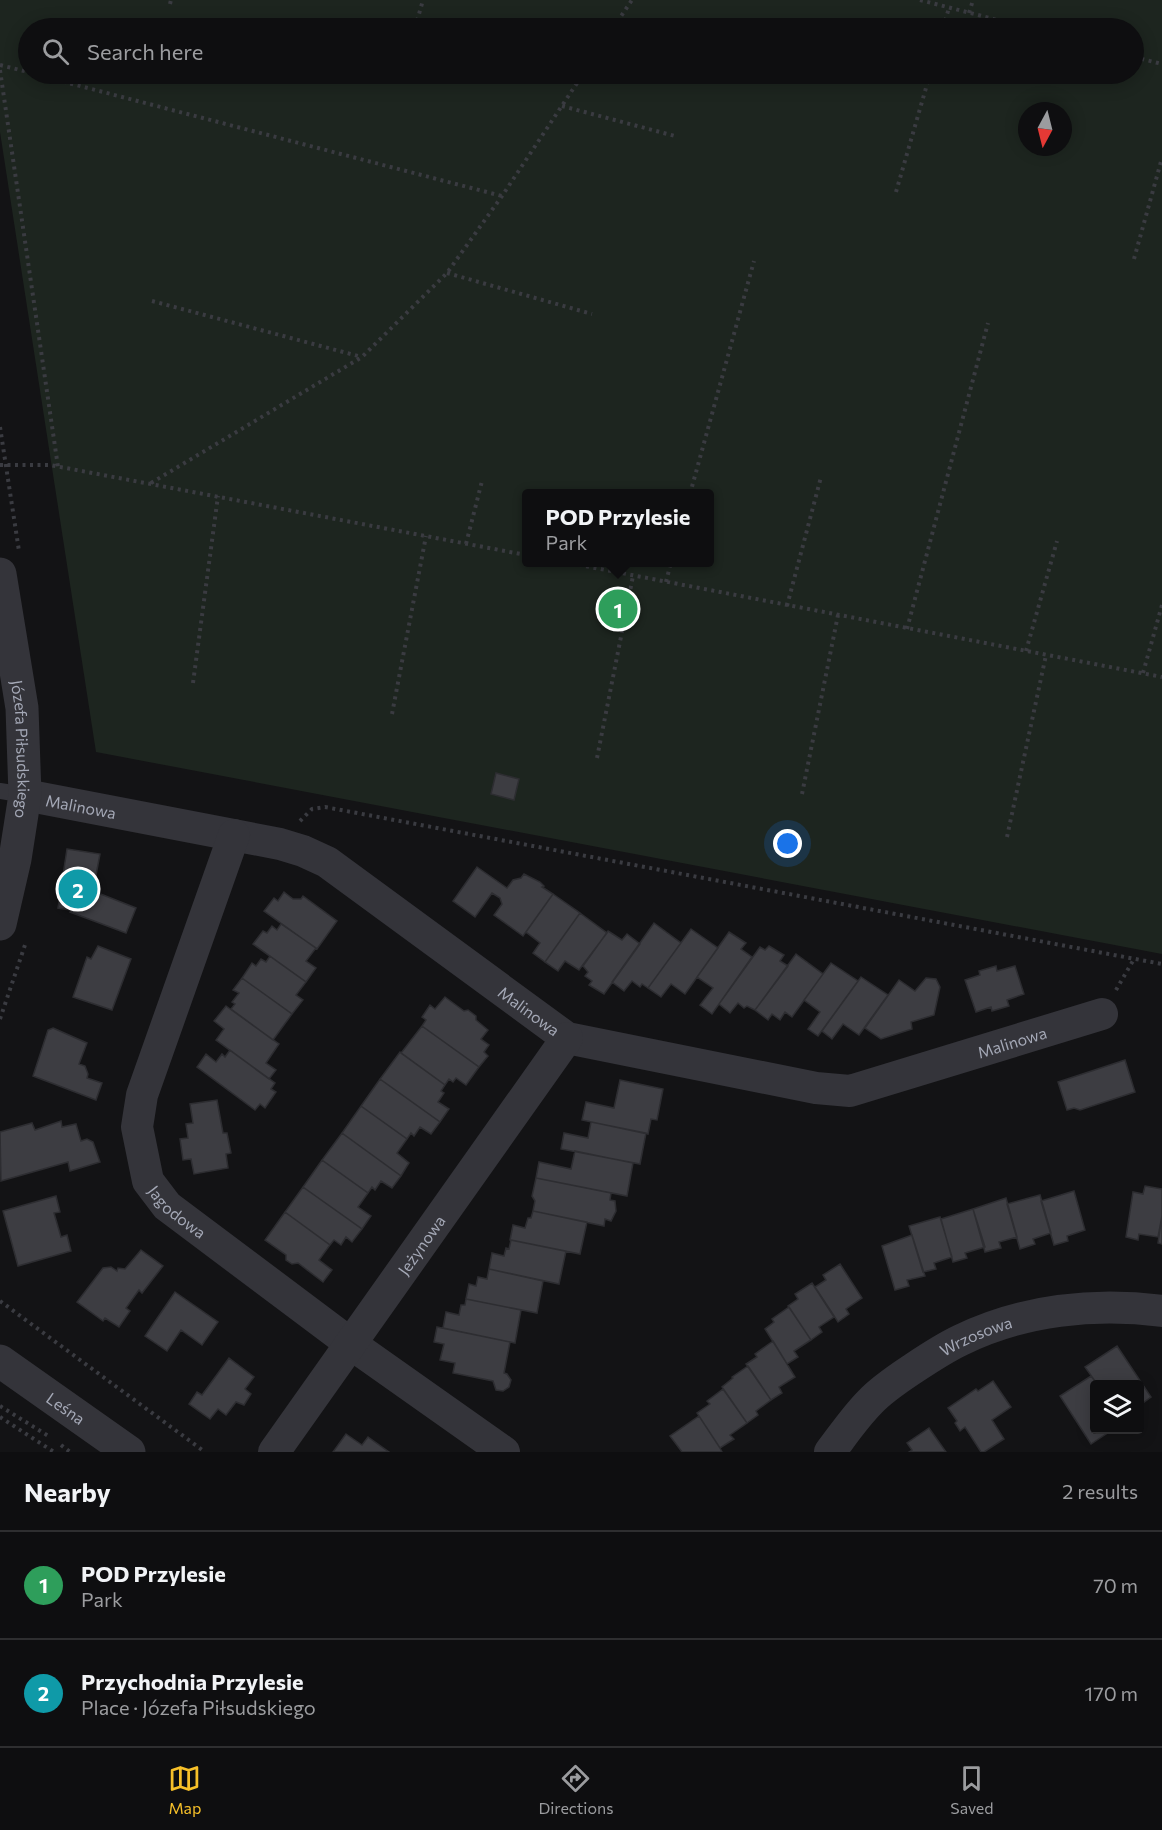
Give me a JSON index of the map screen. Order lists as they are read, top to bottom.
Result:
{
  "streets": {
    "street": [
      "Józefa Piłsudskiego",
      "Malinowa",
      "Jagodowa",
      "Jeżynowa",
      "Wrzosowa",
      "Leśna"
    ]
  },
  "crossings": [
    ["Józefa Piłsudskiego", "Malinowa"],
    ["Malinowa", "Jagodowa"],
    ["Malinowa", "Jeżynowa"],
    ["Jagodowa", "Jeżynowa"]
  ],
  "north": "bottom",
  "page": {
    "search": "Search here",
    "popup": ["POD Przylesie", "Park"],
    "pins": ["1", "2"],
    "heading": ["Nearby", "2 results"],
    "list": [
      {
        "mark": "1",
        "name": "POD Przylesie",
        "note": "Park",
        "value": "70 m"
      },
      {
        "mark": "2",
        "name": "Przychodnia Przylesie",
        "note": "Place · Józefa Piłsudskiego",
        "value": "170 m"
      }
    ],
    "nav": ["Map", "Directions", "Saved"]
  }
}
